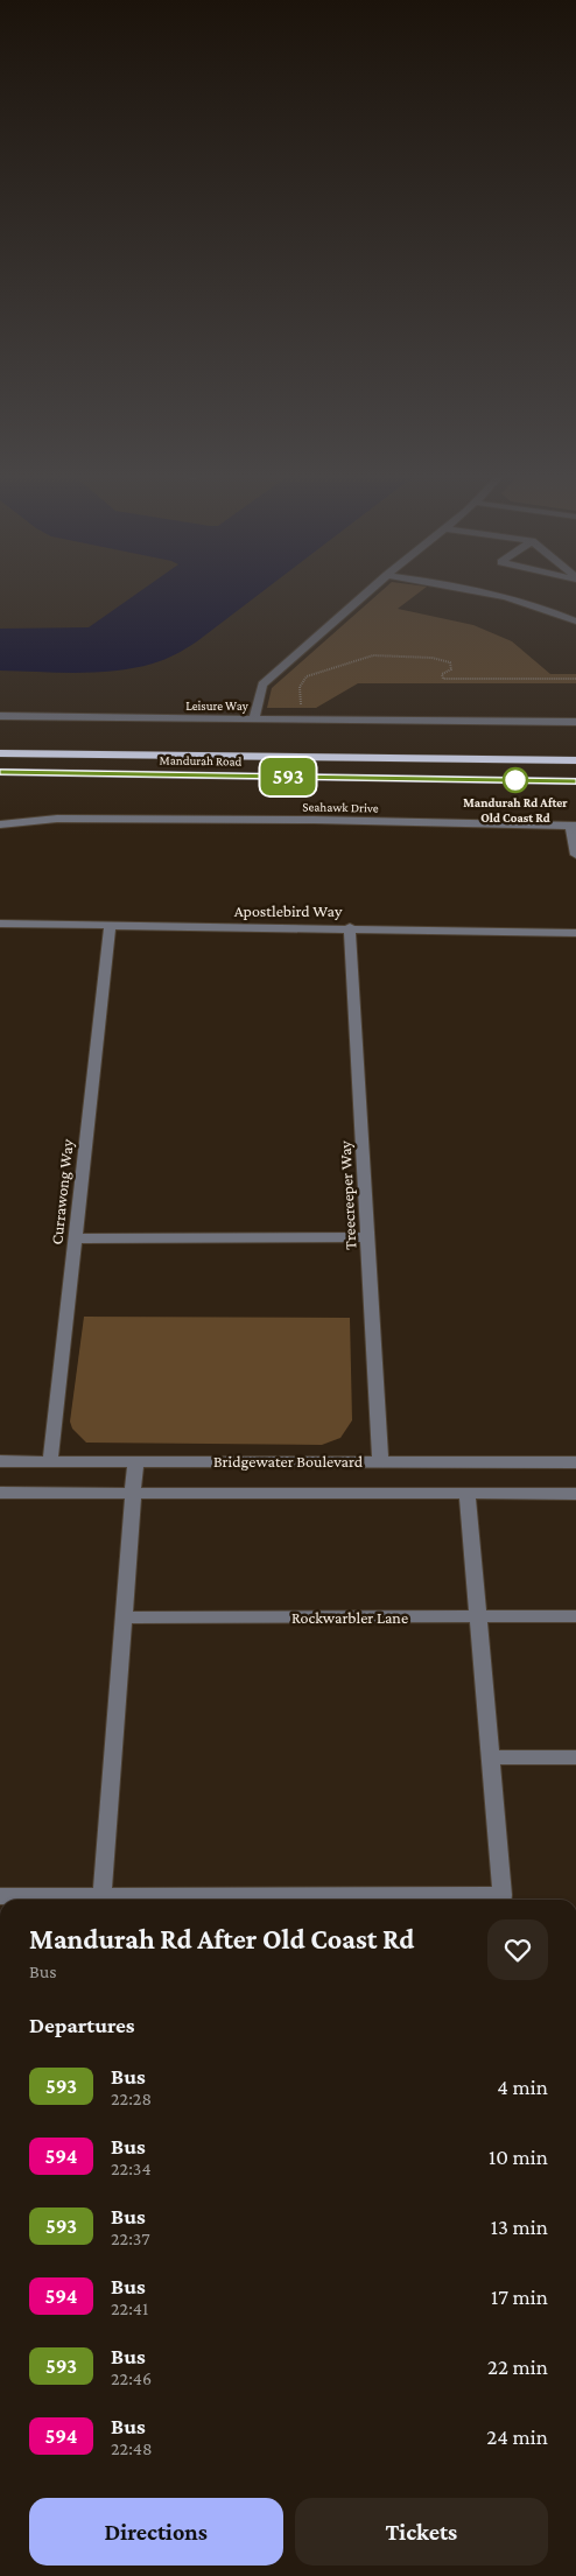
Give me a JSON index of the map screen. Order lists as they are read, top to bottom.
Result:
{
  "streets": {
    "highway": ["Mandurah Road"],
    "street": [
      "Leisure Way",
      "Seahawk Drive",
      "Apostlebird Way",
      "Currawong Way",
      "Treecreeper Way",
      "Bridgewater Boulevard",
      "Rockwarbler Lane"
    ]
  },
  "crossings": [
    ["Apostlebird Way", "Currawong Way"],
    ["Apostlebird Way", "Treecreeper Way"],
    ["Currawong Way", "Bridgewater Boulevard"],
    ["Treecreeper Way", "Bridgewater Boulevard"]
  ],
  "places": ["Mandurah Rd After Old Coast Rd"],
  "lines": ["bus line 593"],
  "page": {
    "on_map": "593",
    "heading": [
      ["Mandurah Rd After Old Coast Rd", "Bus"],
      "Departures"
    ],
    "list": [
      {
        "mark": "593",
        "name": "Bus",
        "note": "22:28",
        "value": "4 min"
      },
      {
        "mark": "594",
        "name": "Bus",
        "note": "22:34",
        "value": "10 min"
      },
      {
        "mark": "593",
        "name": "Bus",
        "note": "22:37",
        "value": "13 min"
      },
      {
        "mark": "594",
        "name": "Bus",
        "note": "22:41",
        "value": "17 min"
      },
      {
        "mark": "593",
        "name": "Bus",
        "note": "22:46",
        "value": "22 min"
      },
      {
        "mark": "594",
        "name": "Bus",
        "note": "22:48",
        "value": "24 min"
      }
    ],
    "buttons": ["Directions", "Tickets"]
  }
}
